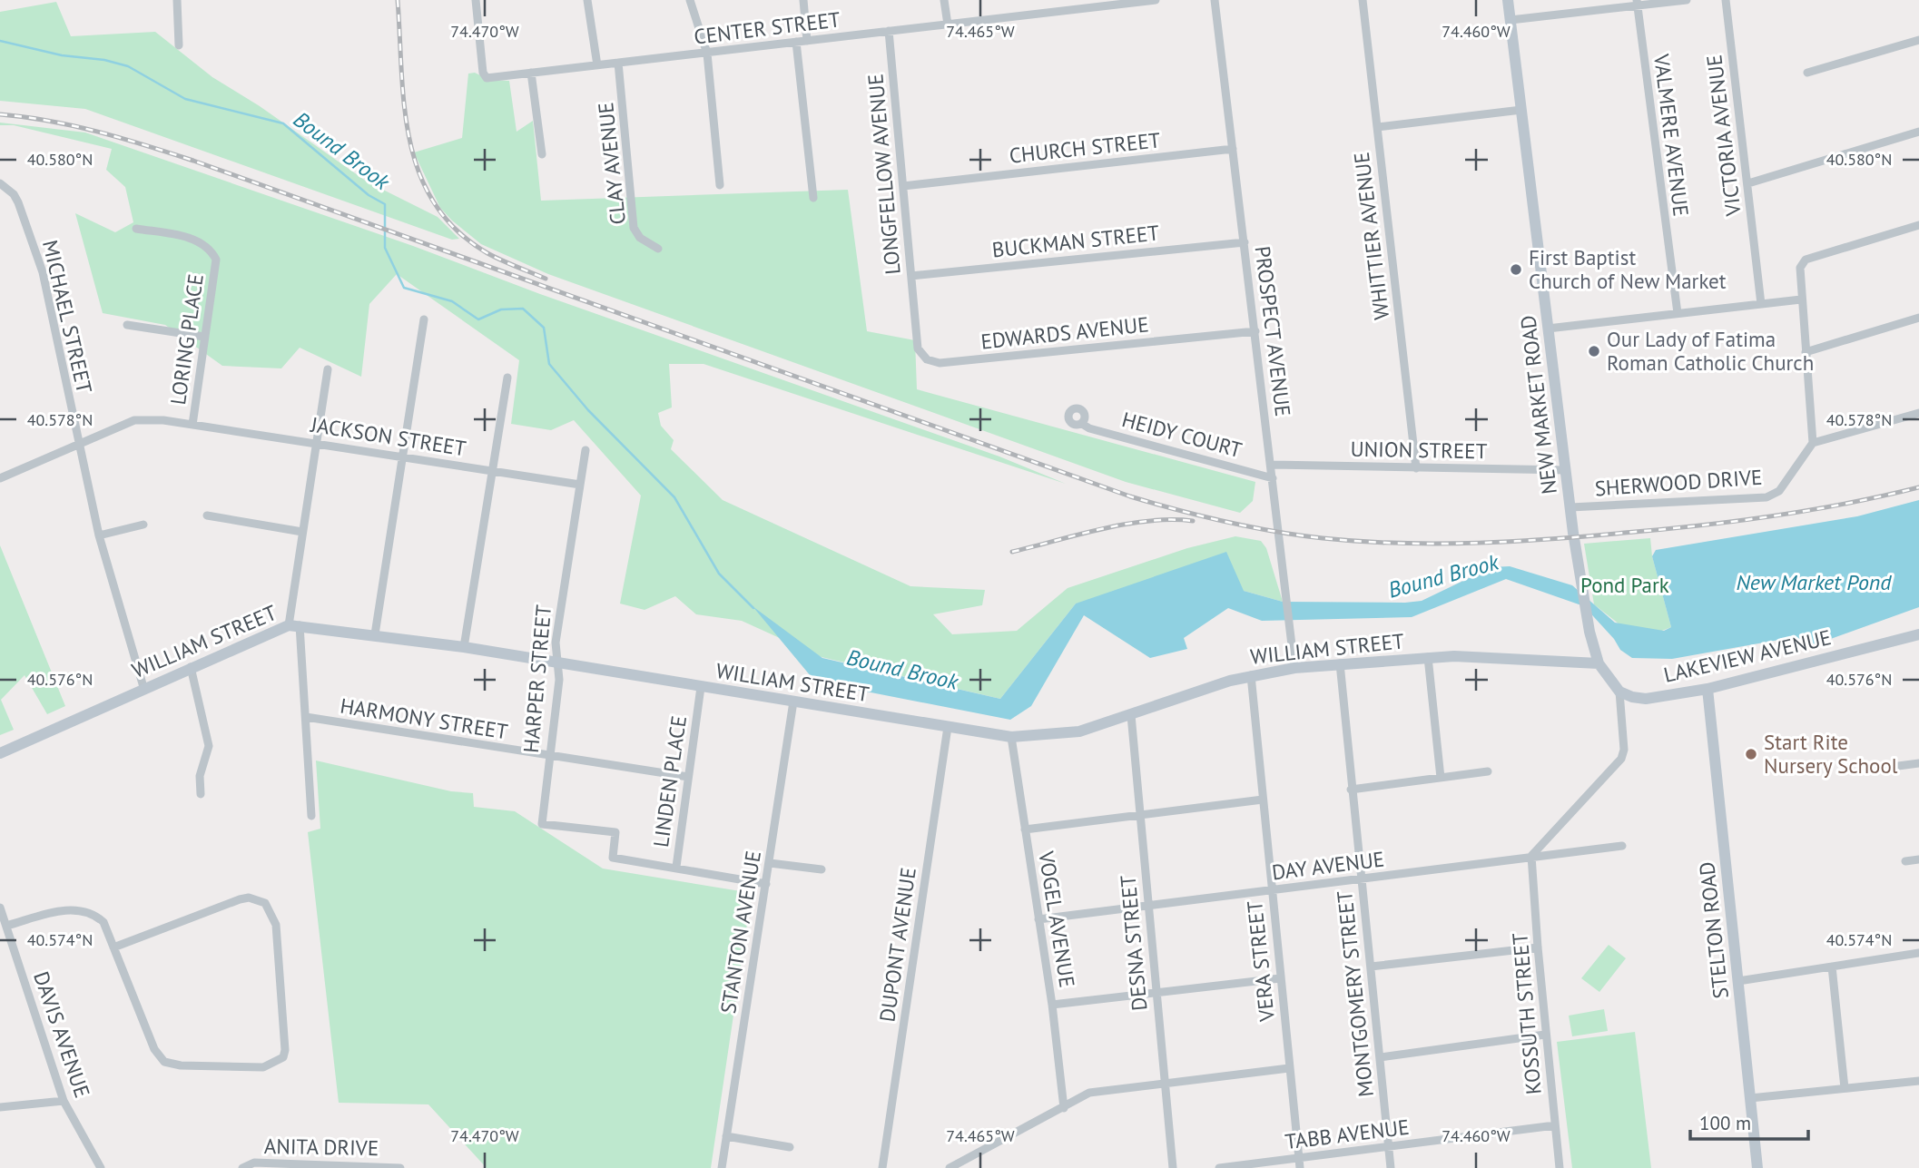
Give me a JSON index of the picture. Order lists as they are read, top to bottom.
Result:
{
  "streets": {
    "main road": [
      "NEW MARKET ROAD",
      "WILLIAM STREET",
      "LAKEVIEW AVENUE",
      "STELTON ROAD"
    ],
    "street": [
      "CENTER STREET",
      "VALMERE AVENUE",
      "VICTORIA AVENUE",
      "CHURCH STREET",
      "CLAY AVENUE",
      "LONGFELLOW AVENUE",
      "WHITTIER AVENUE",
      "BUCKMAN STREET",
      "MICHAEL STREET",
      "PROSPECT AVENUE",
      "EDWARDS AVENUE",
      "LORING PLACE",
      "HEIDY COURT",
      "JACKSON STREET",
      "UNION STREET",
      "SHERWOOD DRIVE",
      "HARPER STREET",
      "HARMONY STREET",
      "LINDEN PLACE",
      "DAY AVENUE",
      "VOGEL AVENUE",
      "STANTON AVENUE",
      "DESNA STREET",
      "DUPONT AVENUE",
      "VERA STREET",
      "MONTGOMERY STREET",
      "KOSSUTH STREET",
      "DAVIS AVENUE",
      "TABB AVENUE",
      "ANITA DRIVE"
    ]
  },
  "crossings": [
    ["CENTER STREET", "CLAY AVENUE"],
    ["CENTER STREET", "LONGFELLOW AVENUE"],
    ["CHURCH STREET", "LONGFELLOW AVENUE"],
    ["CHURCH STREET", "PROSPECT AVENUE"],
    ["LONGFELLOW AVENUE", "BUCKMAN STREET"],
    ["LONGFELLOW AVENUE", "EDWARDS AVENUE"],
    ["WHITTIER AVENUE", "UNION STREET"],
    ["BUCKMAN STREET", "PROSPECT AVENUE"],
    ["MICHAEL STREET", "JACKSON STREET"],
    ["MICHAEL STREET", "WILLIAM STREET"],
    ["PROSPECT AVENUE", "EDWARDS AVENUE"],
    ["PROSPECT AVENUE", "HEIDY COURT"],
    ["PROSPECT AVENUE", "UNION STREET"],
    ["PROSPECT AVENUE", "WILLIAM STREET"],
    ["LORING PLACE", "JACKSON STREET"],
    ["NEW MARKET ROAD", "UNION STREET"],
    ["NEW MARKET ROAD", "SHERWOOD DRIVE"],
    ["NEW MARKET ROAD", "WILLIAM STREET"],
    ["JACKSON STREET", "HARPER STREET"],
    ["WILLIAM STREET", "HARPER STREET"],
    ["WILLIAM STREET", "LINDEN PLACE"],
    ["WILLIAM STREET", "VOGEL AVENUE"],
    ["WILLIAM STREET", "STANTON AVENUE"],
    ["WILLIAM STREET", "DESNA STREET"],
    ["WILLIAM STREET", "DUPONT AVENUE"],
    ["WILLIAM STREET", "VERA STREET"],
    ["WILLIAM STREET", "MONTGOMERY STREET"],
    ["LAKEVIEW AVENUE", "STELTON ROAD"],
    ["HARPER STREET", "HARMONY STREET"],
    ["HARPER STREET", "LINDEN PLACE"],
    ["HARMONY STREET", "LINDEN PLACE"],
    ["LINDEN PLACE", "STANTON AVENUE"],
    ["DAY AVENUE", "VOGEL AVENUE"],
    ["DAY AVENUE", "DESNA STREET"],
    ["DAY AVENUE", "VERA STREET"],
    ["DAY AVENUE", "MONTGOMERY STREET"],
    ["DAY AVENUE", "KOSSUTH STREET"],
    ["VERA STREET", "TABB AVENUE"],
    ["MONTGOMERY STREET", "TABB AVENUE"],
    ["KOSSUTH STREET", "TABB AVENUE"]
  ],
  "water": ["Bound Brook", "New Market Pond"],
  "parks": ["Pond Park"],
  "places": ["First Baptist Church of New Market", "Our Lady of Fatima Roman Catholic Church", "Start Rite Nursery School"],
  "scale_bar": "100 m",
  "coordinates": [
    "74.470°W",
    "74.465°W",
    "74.460°W",
    "40.580°N",
    "40.578°N",
    "40.576°N",
    "40.574°N"
  ]
}
